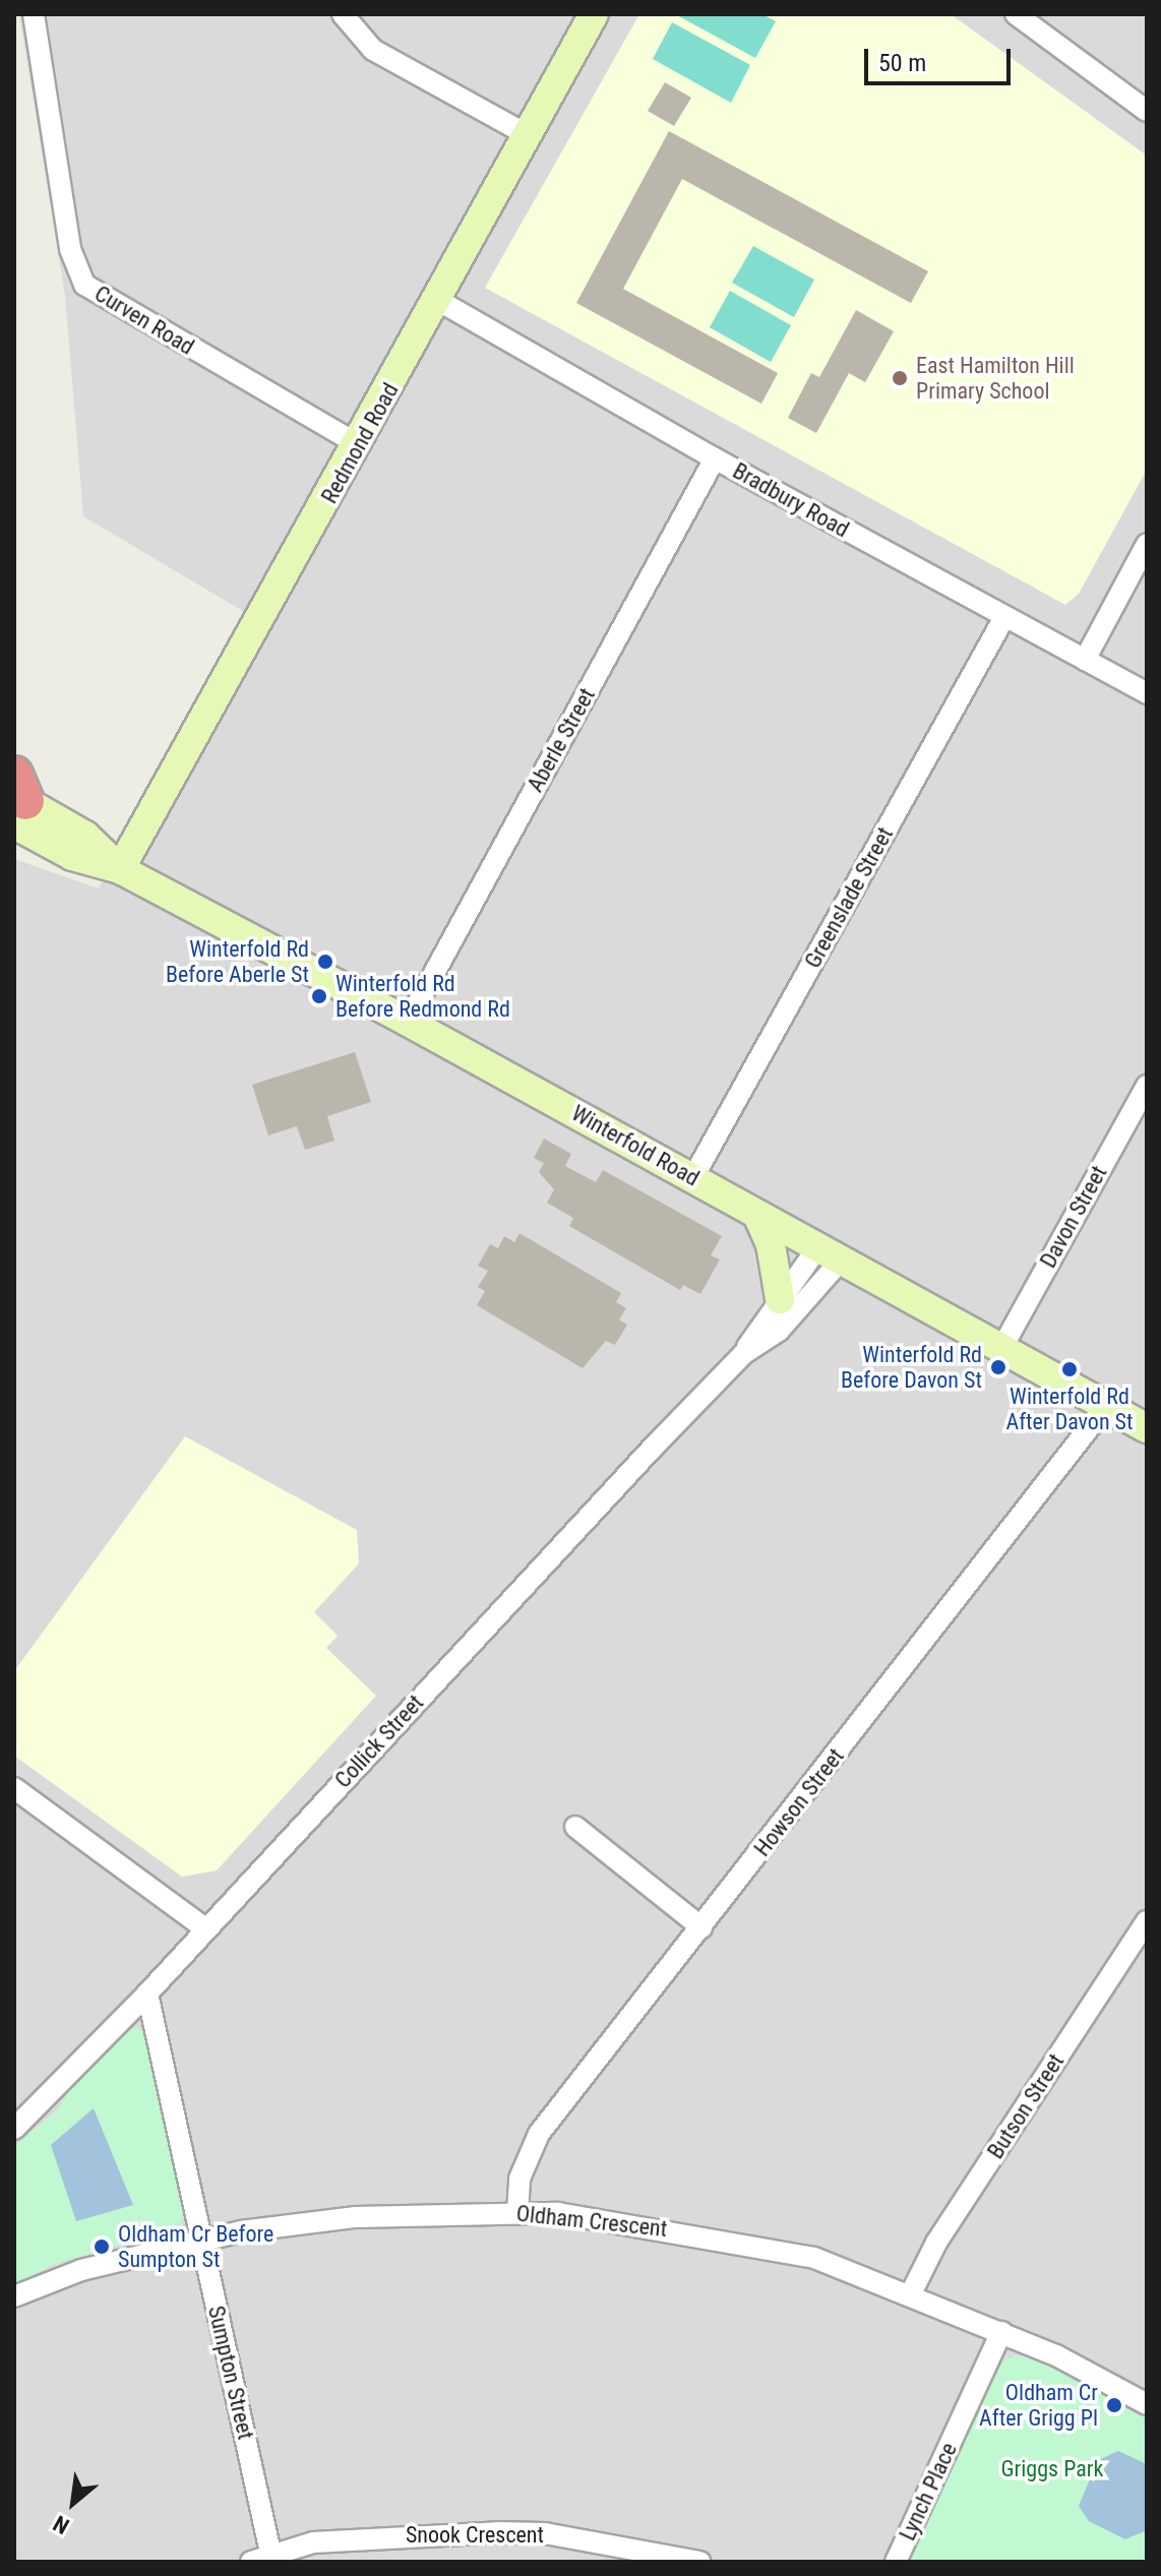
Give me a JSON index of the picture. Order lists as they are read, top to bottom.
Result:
{
  "streets": {
    "main road": ["Redmond Road", "Winterfold Road"],
    "street": [
      "Curven Road",
      "Bradbury Road",
      "Aberle Street",
      "Greenslade Street",
      "Davon Street",
      "Collick Street",
      "Howson Street",
      "Butson Street",
      "Oldham Crescent",
      "Sumpton Street",
      "Lynch Place",
      "Snook Crescent"
    ]
  },
  "crossings": [
    ["Curven Road", "Redmond Road"],
    ["Redmond Road", "Bradbury Road"],
    ["Redmond Road", "Winterfold Road"],
    ["Bradbury Road", "Aberle Street"],
    ["Bradbury Road", "Greenslade Street"],
    ["Aberle Street", "Winterfold Road"],
    ["Greenslade Street", "Winterfold Road"],
    ["Winterfold Road", "Davon Street"],
    ["Winterfold Road", "Collick Street"],
    ["Winterfold Road", "Howson Street"],
    ["Collick Street", "Sumpton Street"],
    ["Howson Street", "Oldham Crescent"],
    ["Butson Street", "Oldham Crescent"],
    ["Oldham Crescent", "Sumpton Street"],
    ["Oldham Crescent", "Lynch Place"],
    ["Sumpton Street", "Snook Crescent"]
  ],
  "parks": ["Griggs Park"],
  "places": [
    "East Hamilton Hill Primary School",
    "Winterfold Rd Before Aberle St",
    "Winterfold Rd Before Redmond Rd",
    "Winterfold Rd Before Davon St",
    "Winterfold Rd After Davon St",
    "Oldham Cr Before Sumpton St",
    "Oldham Cr After Grigg Pl"
  ],
  "scale_bar": "50 m",
  "north": "bottom left"
}
